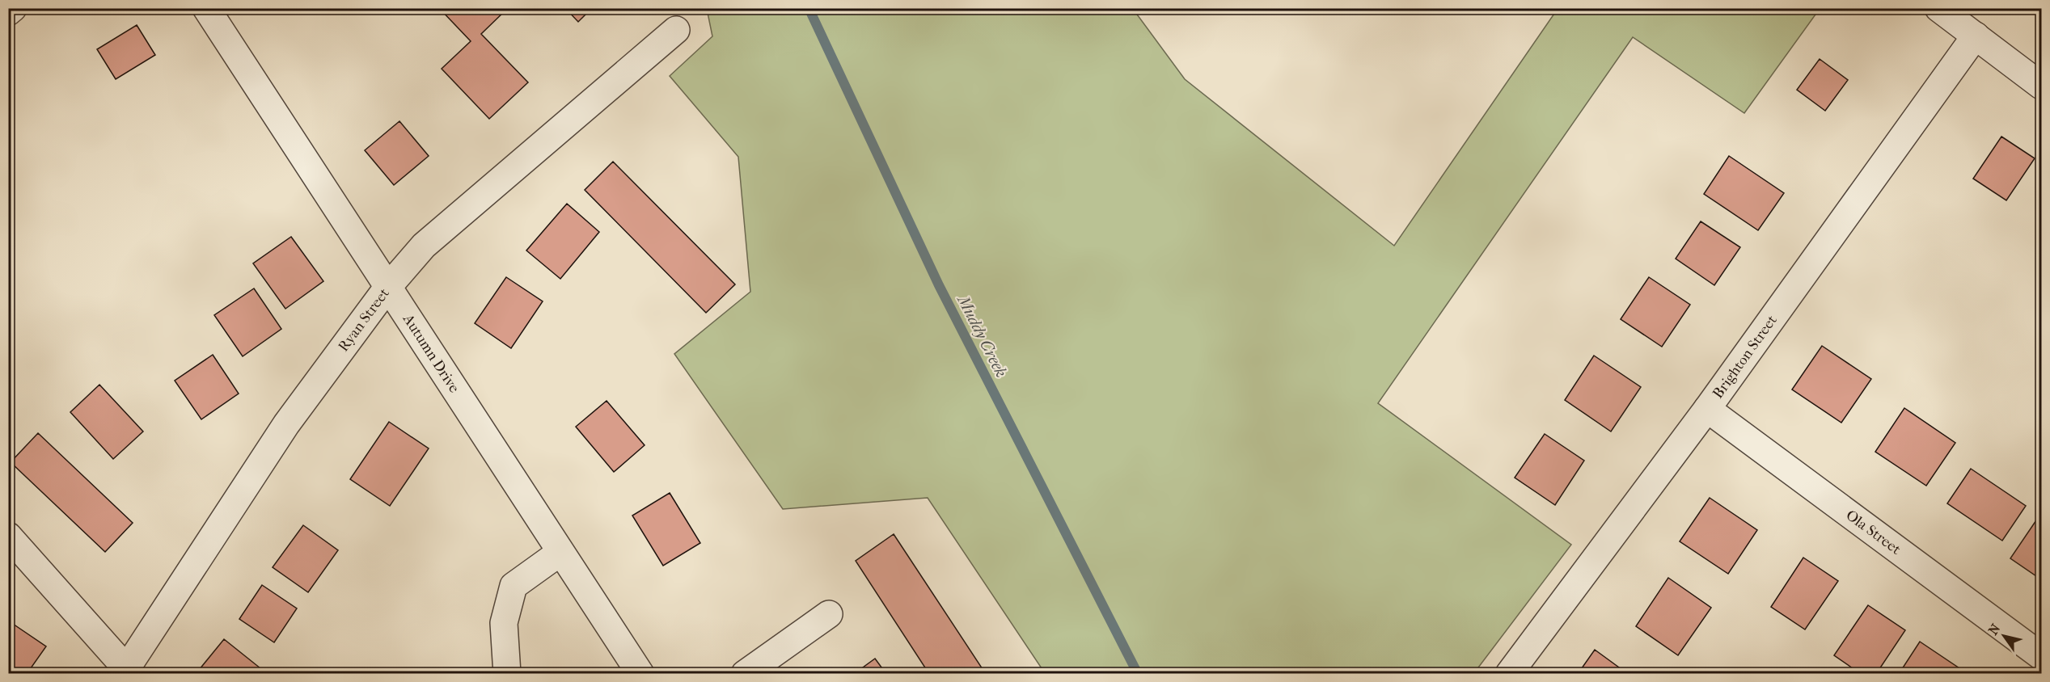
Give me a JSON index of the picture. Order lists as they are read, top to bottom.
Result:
{
  "streets": {
    "street": [
      "Ryan Street",
      "Autumn Drive",
      "Brighton Street",
      "Ola Street"
    ]
  },
  "crossings": [
    ["Ryan Street", "Autumn Drive"],
    ["Brighton Street", "Ola Street"]
  ],
  "water": ["Muddy Creek"],
  "north": "top left"
}
